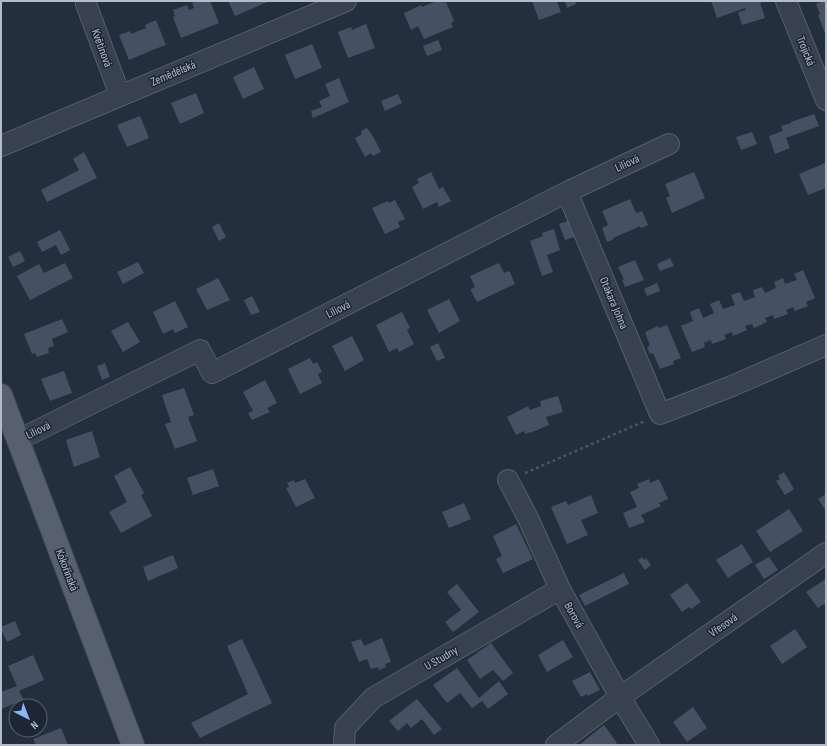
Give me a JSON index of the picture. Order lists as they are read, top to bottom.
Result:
{
  "streets": {
    "main road": ["Kokořínská"],
    "street": [
      "Květinová",
      "Trojická",
      "Zemědělská",
      "Liliová",
      "Otakara Johna",
      "Borová",
      "Vřesová",
      "U Studny"
    ]
  },
  "crossings": [
    ["Květinová", "Zemědělská"],
    ["Liliová", "Otakara Johna"],
    ["Liliová", "Kokořínská"],
    ["Borová", "Vřesová"],
    ["Borová", "U Studny"]
  ],
  "north": "bottom right"
}
